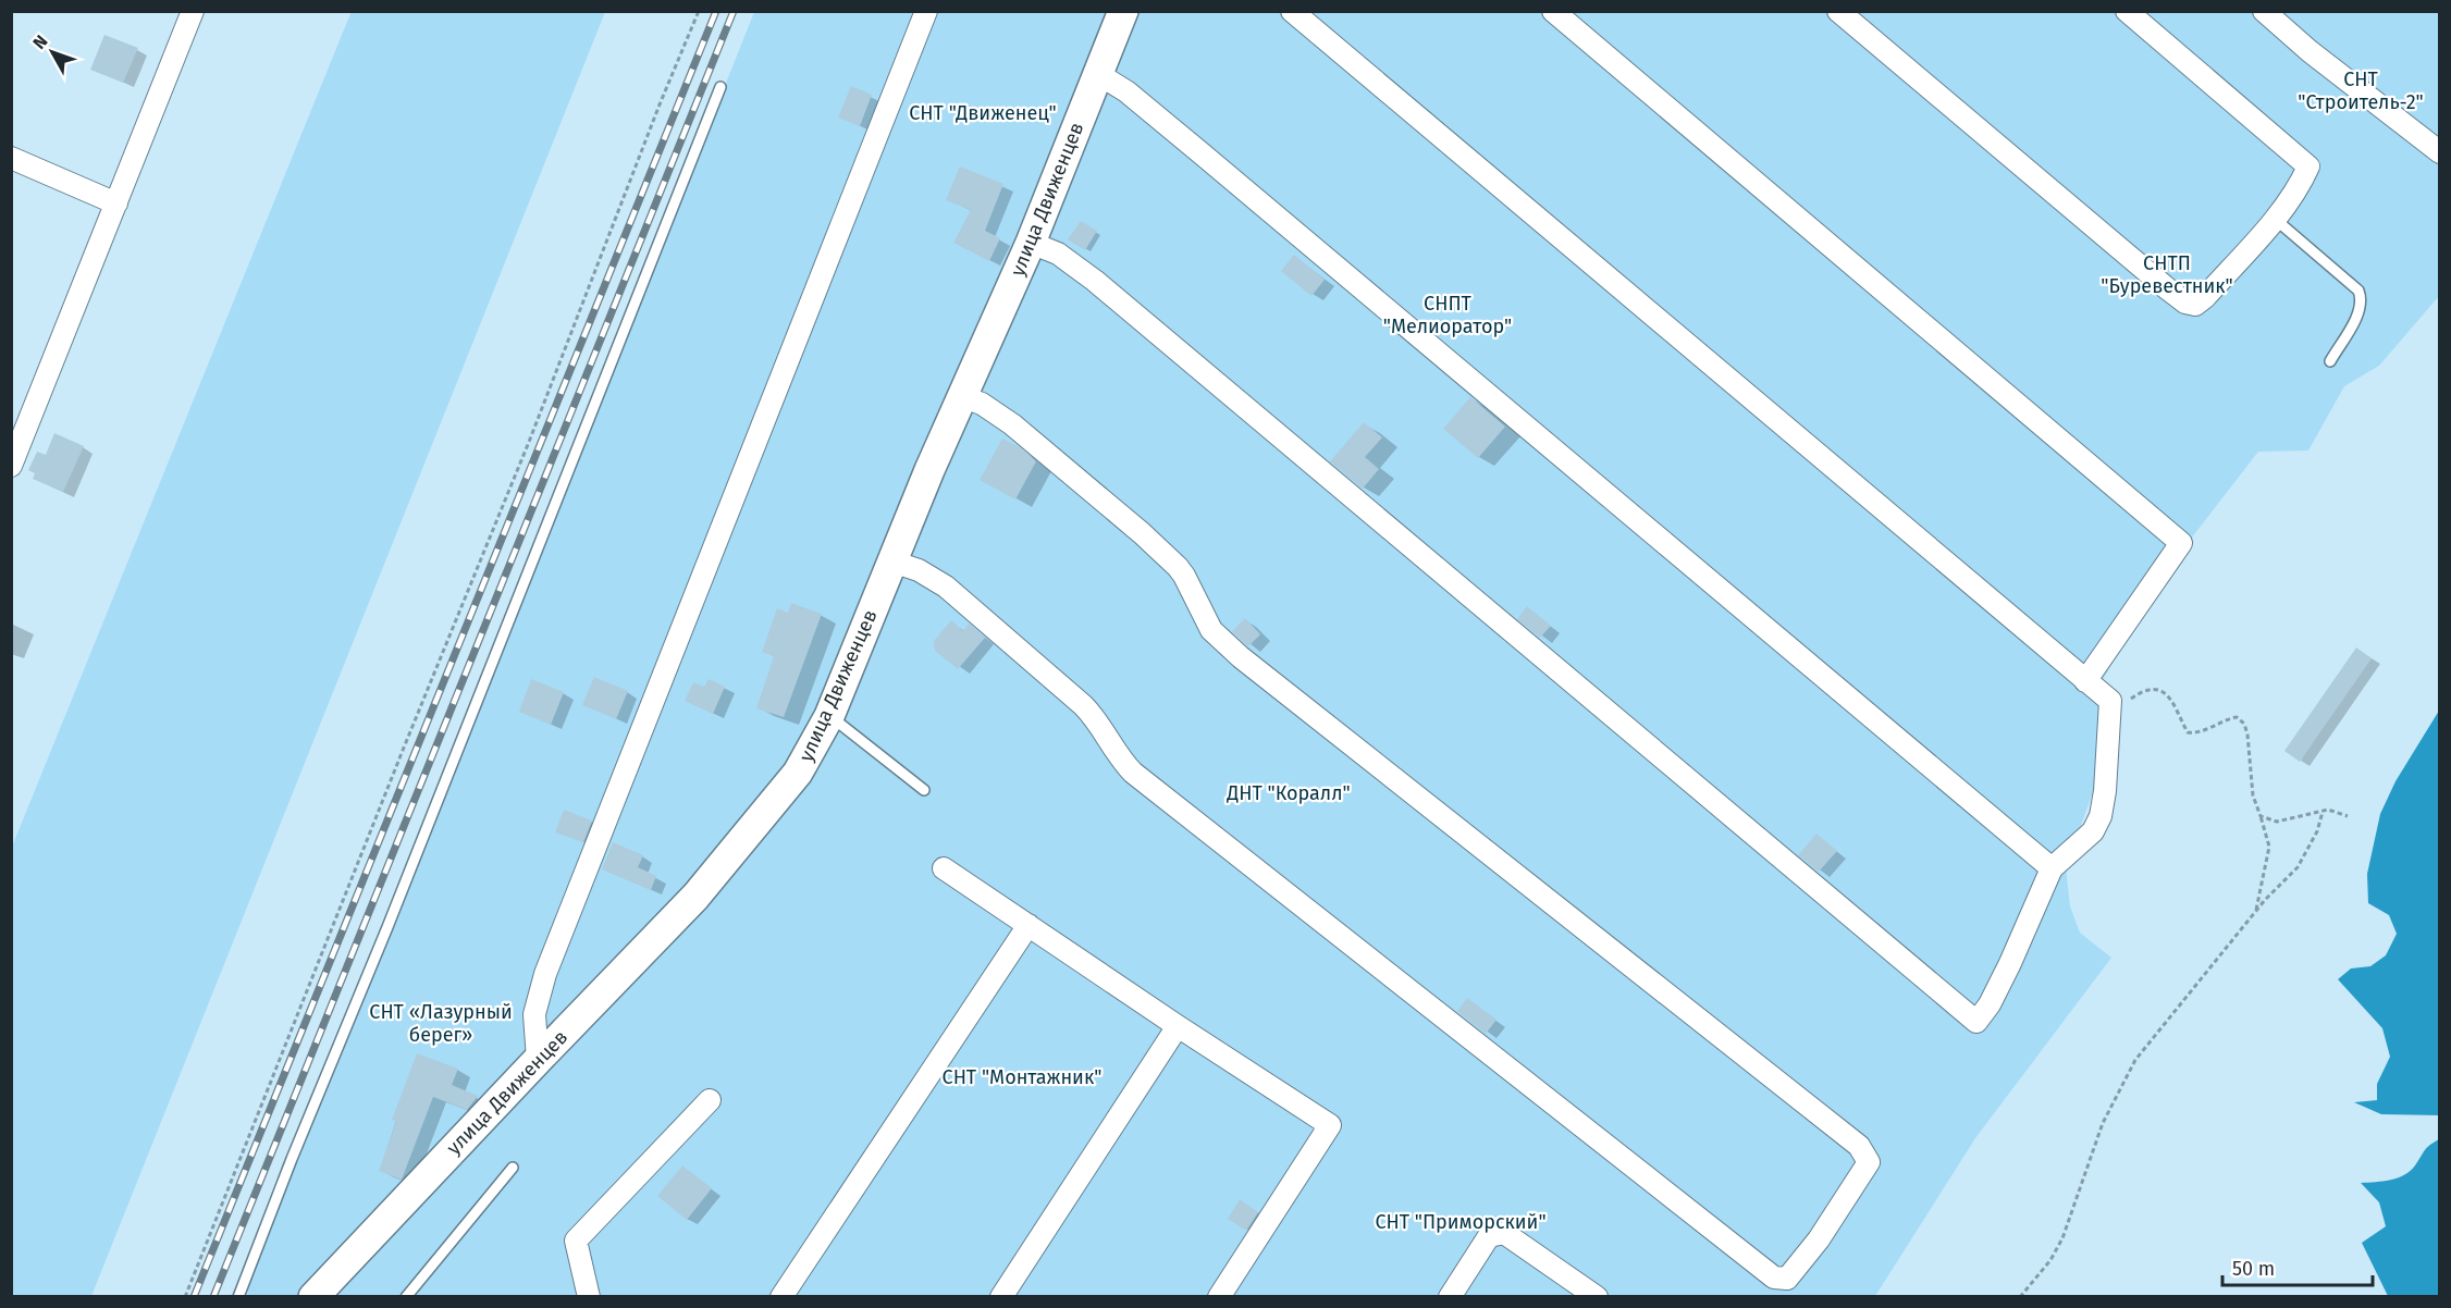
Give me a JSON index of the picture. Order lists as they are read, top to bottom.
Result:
{
  "streets": {
    "street": ["улица Движенцев"]
  },
  "parks": [
    "СНТ \"Строитель-2\"",
    "СНТ \"Движенец\"",
    "СНТП \"Буревестник\"",
    "СНПТ \"Мелиоратор\"",
    "ДНТ \"Коралл\"",
    "СНТ «Лазурный берег»",
    "СНТ \"Монтажник\"",
    "СНТ \"Приморский\""
  ],
  "scale_bar": "50 m",
  "north": "top left"
}
